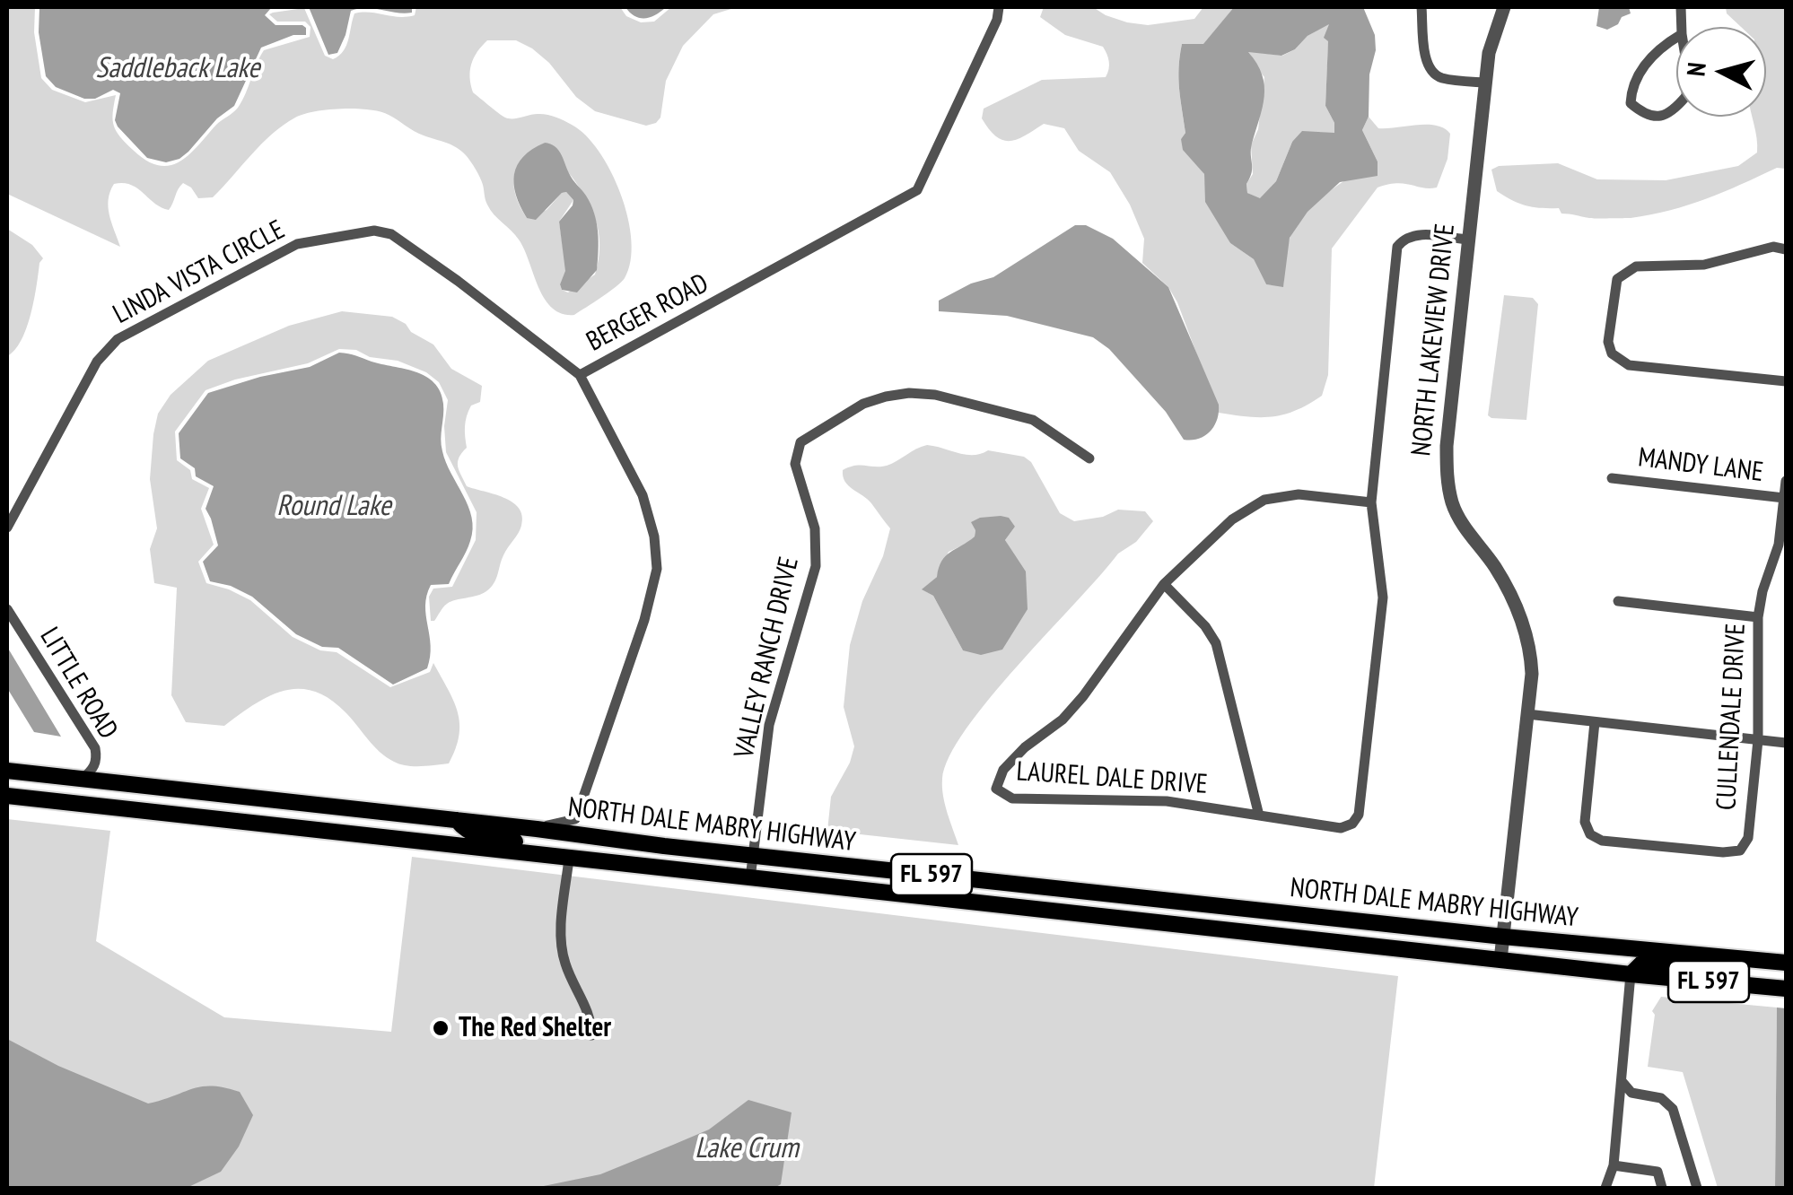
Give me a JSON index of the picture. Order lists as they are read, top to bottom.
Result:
{
  "streets": {
    "main road": ["NORTH DALE MABRY HIGHWAY", "FL 597"],
    "street": [
      "LINDA VISTA CIRCLE",
      "BERGER ROAD",
      "NORTH LAKEVIEW DRIVE",
      "MANDY LANE",
      "VALLEY RANCH DRIVE",
      "LITTLE ROAD",
      "CULLENDALE DRIVE",
      "LAUREL DALE DRIVE"
    ]
  },
  "crossings": [
    ["LINDA VISTA CIRCLE", "BERGER ROAD"],
    ["BERGER ROAD", "NORTH DALE MABRY HIGHWAY"],
    ["NORTH LAKEVIEW DRIVE", "LAUREL DALE DRIVE"],
    ["NORTH LAKEVIEW DRIVE", "NORTH DALE MABRY HIGHWAY"],
    ["MANDY LANE", "CULLENDALE DRIVE"],
    ["VALLEY RANCH DRIVE", "NORTH DALE MABRY HIGHWAY"],
    ["LITTLE ROAD", "NORTH DALE MABRY HIGHWAY"]
  ],
  "water": ["Saddleback Lake", "Round Lake", "Lake Crum"],
  "places": ["The Red Shelter"],
  "north": "left"
}
